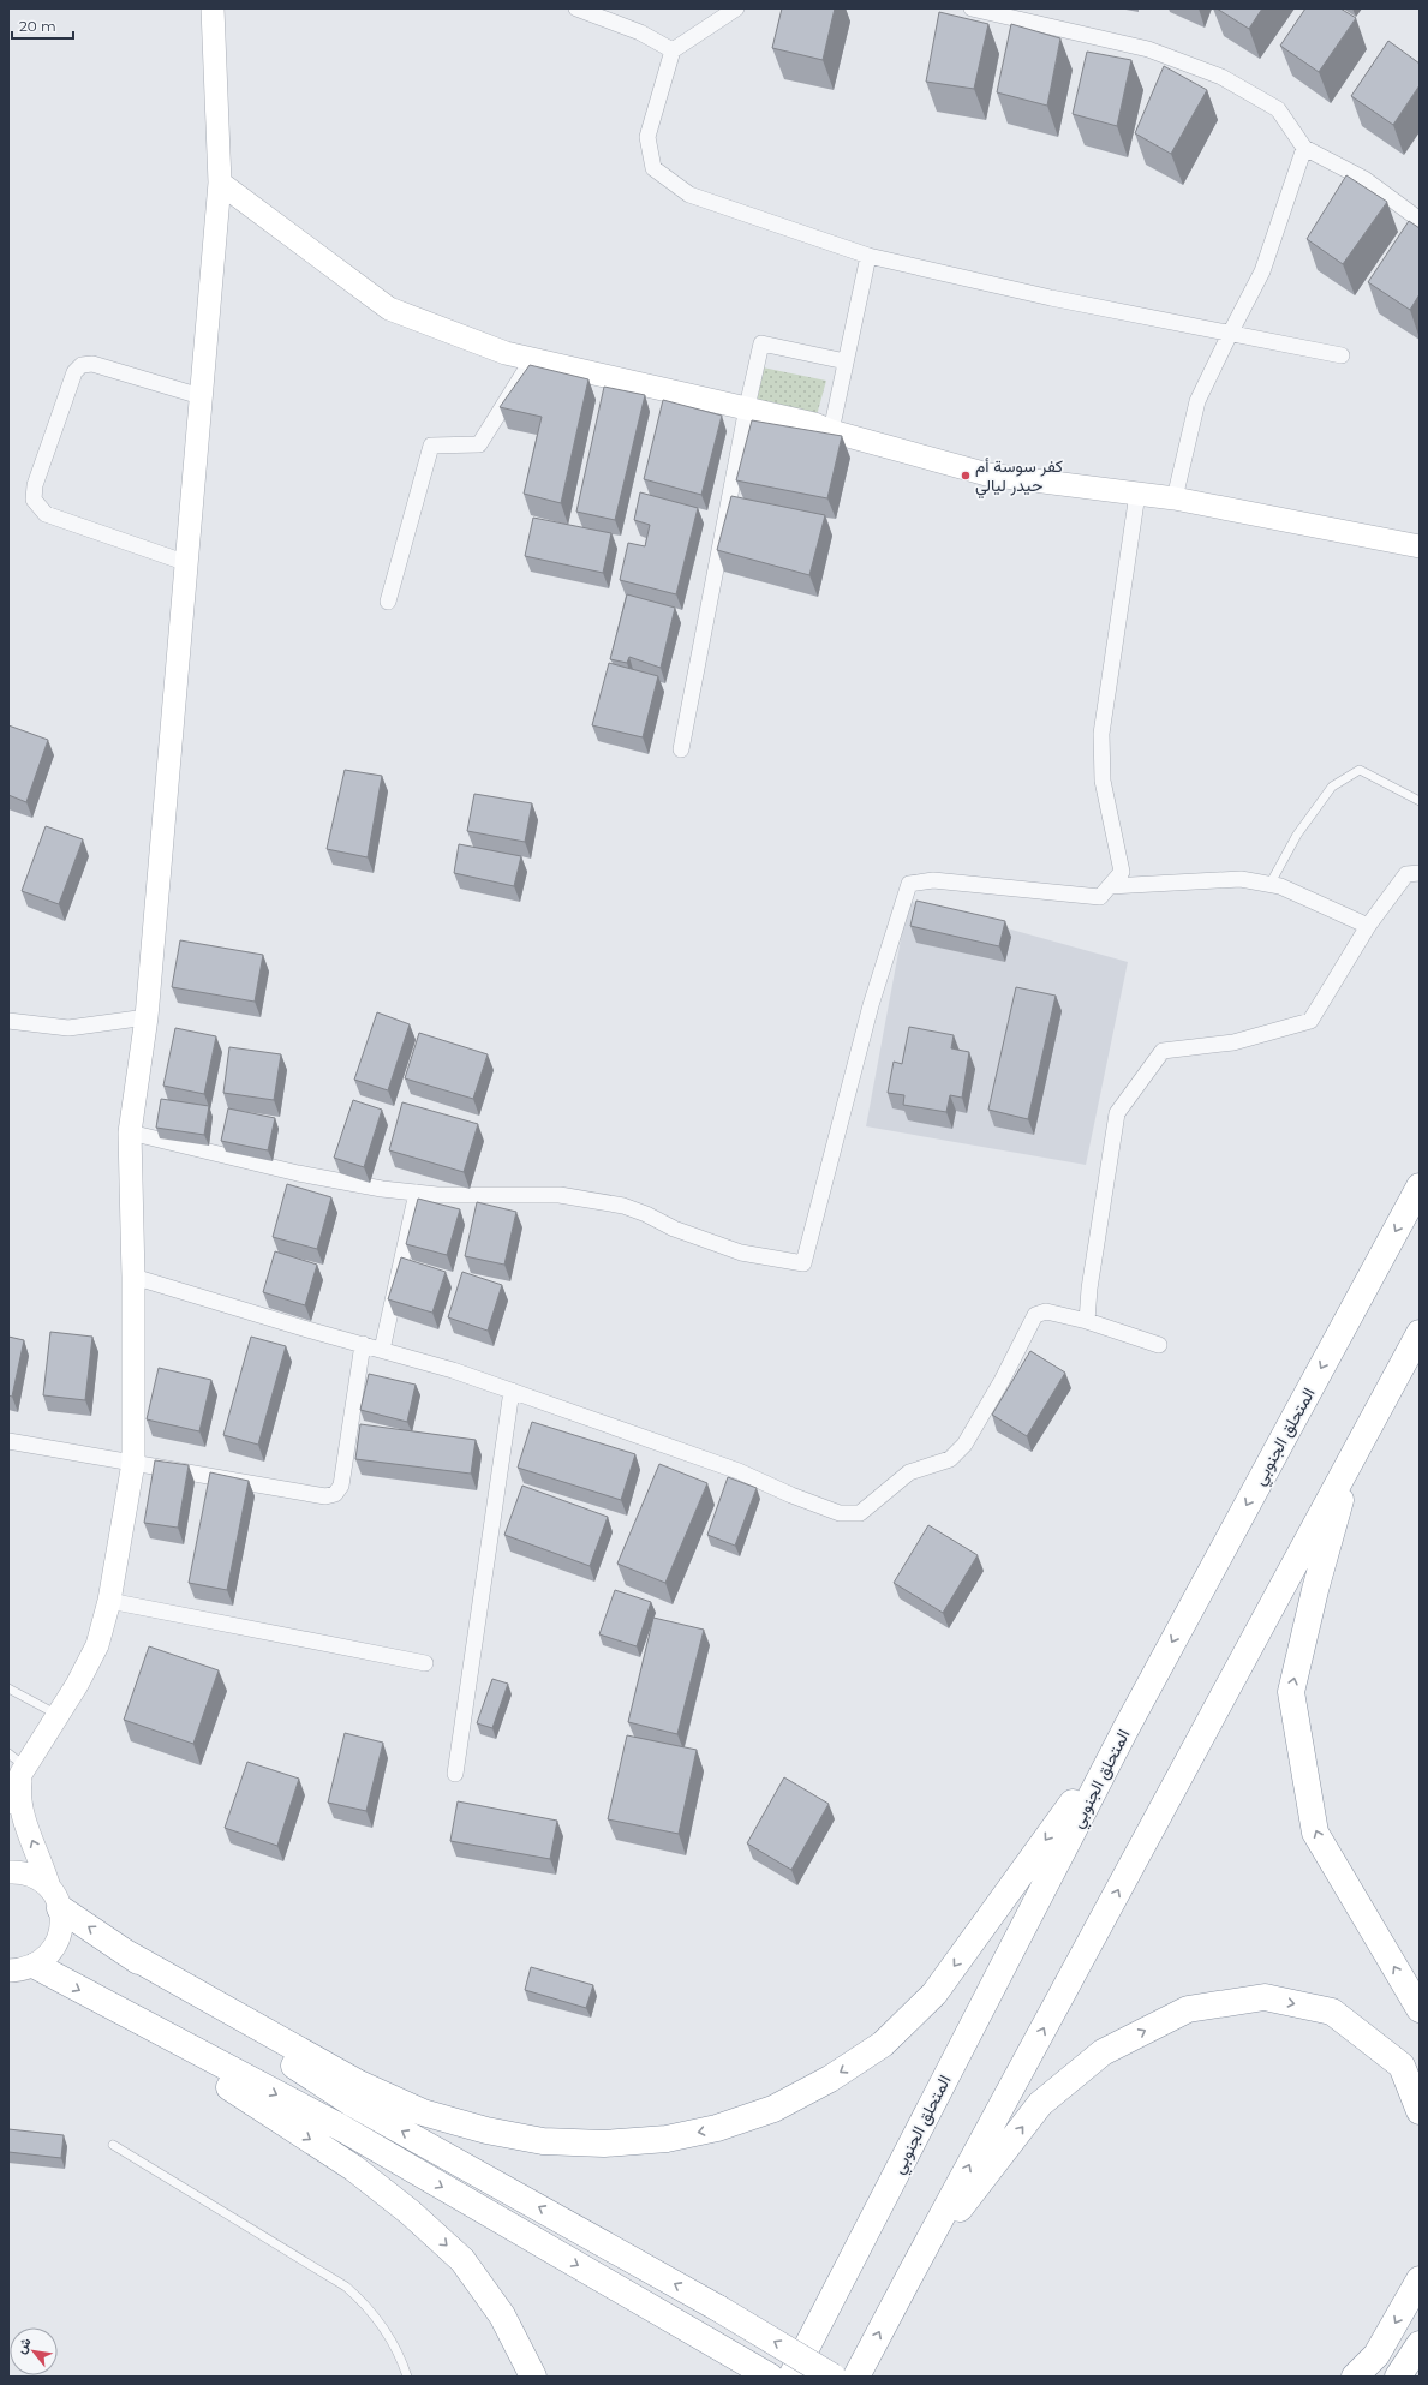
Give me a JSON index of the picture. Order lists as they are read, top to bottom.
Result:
{
  "streets": {
    "highway": ["المتحلق الجنوبي"]
  },
  "places": ["كفر سوسة أم حيدر ليالي"],
  "scale_bar": "20 m",
  "north": "top left"
}
